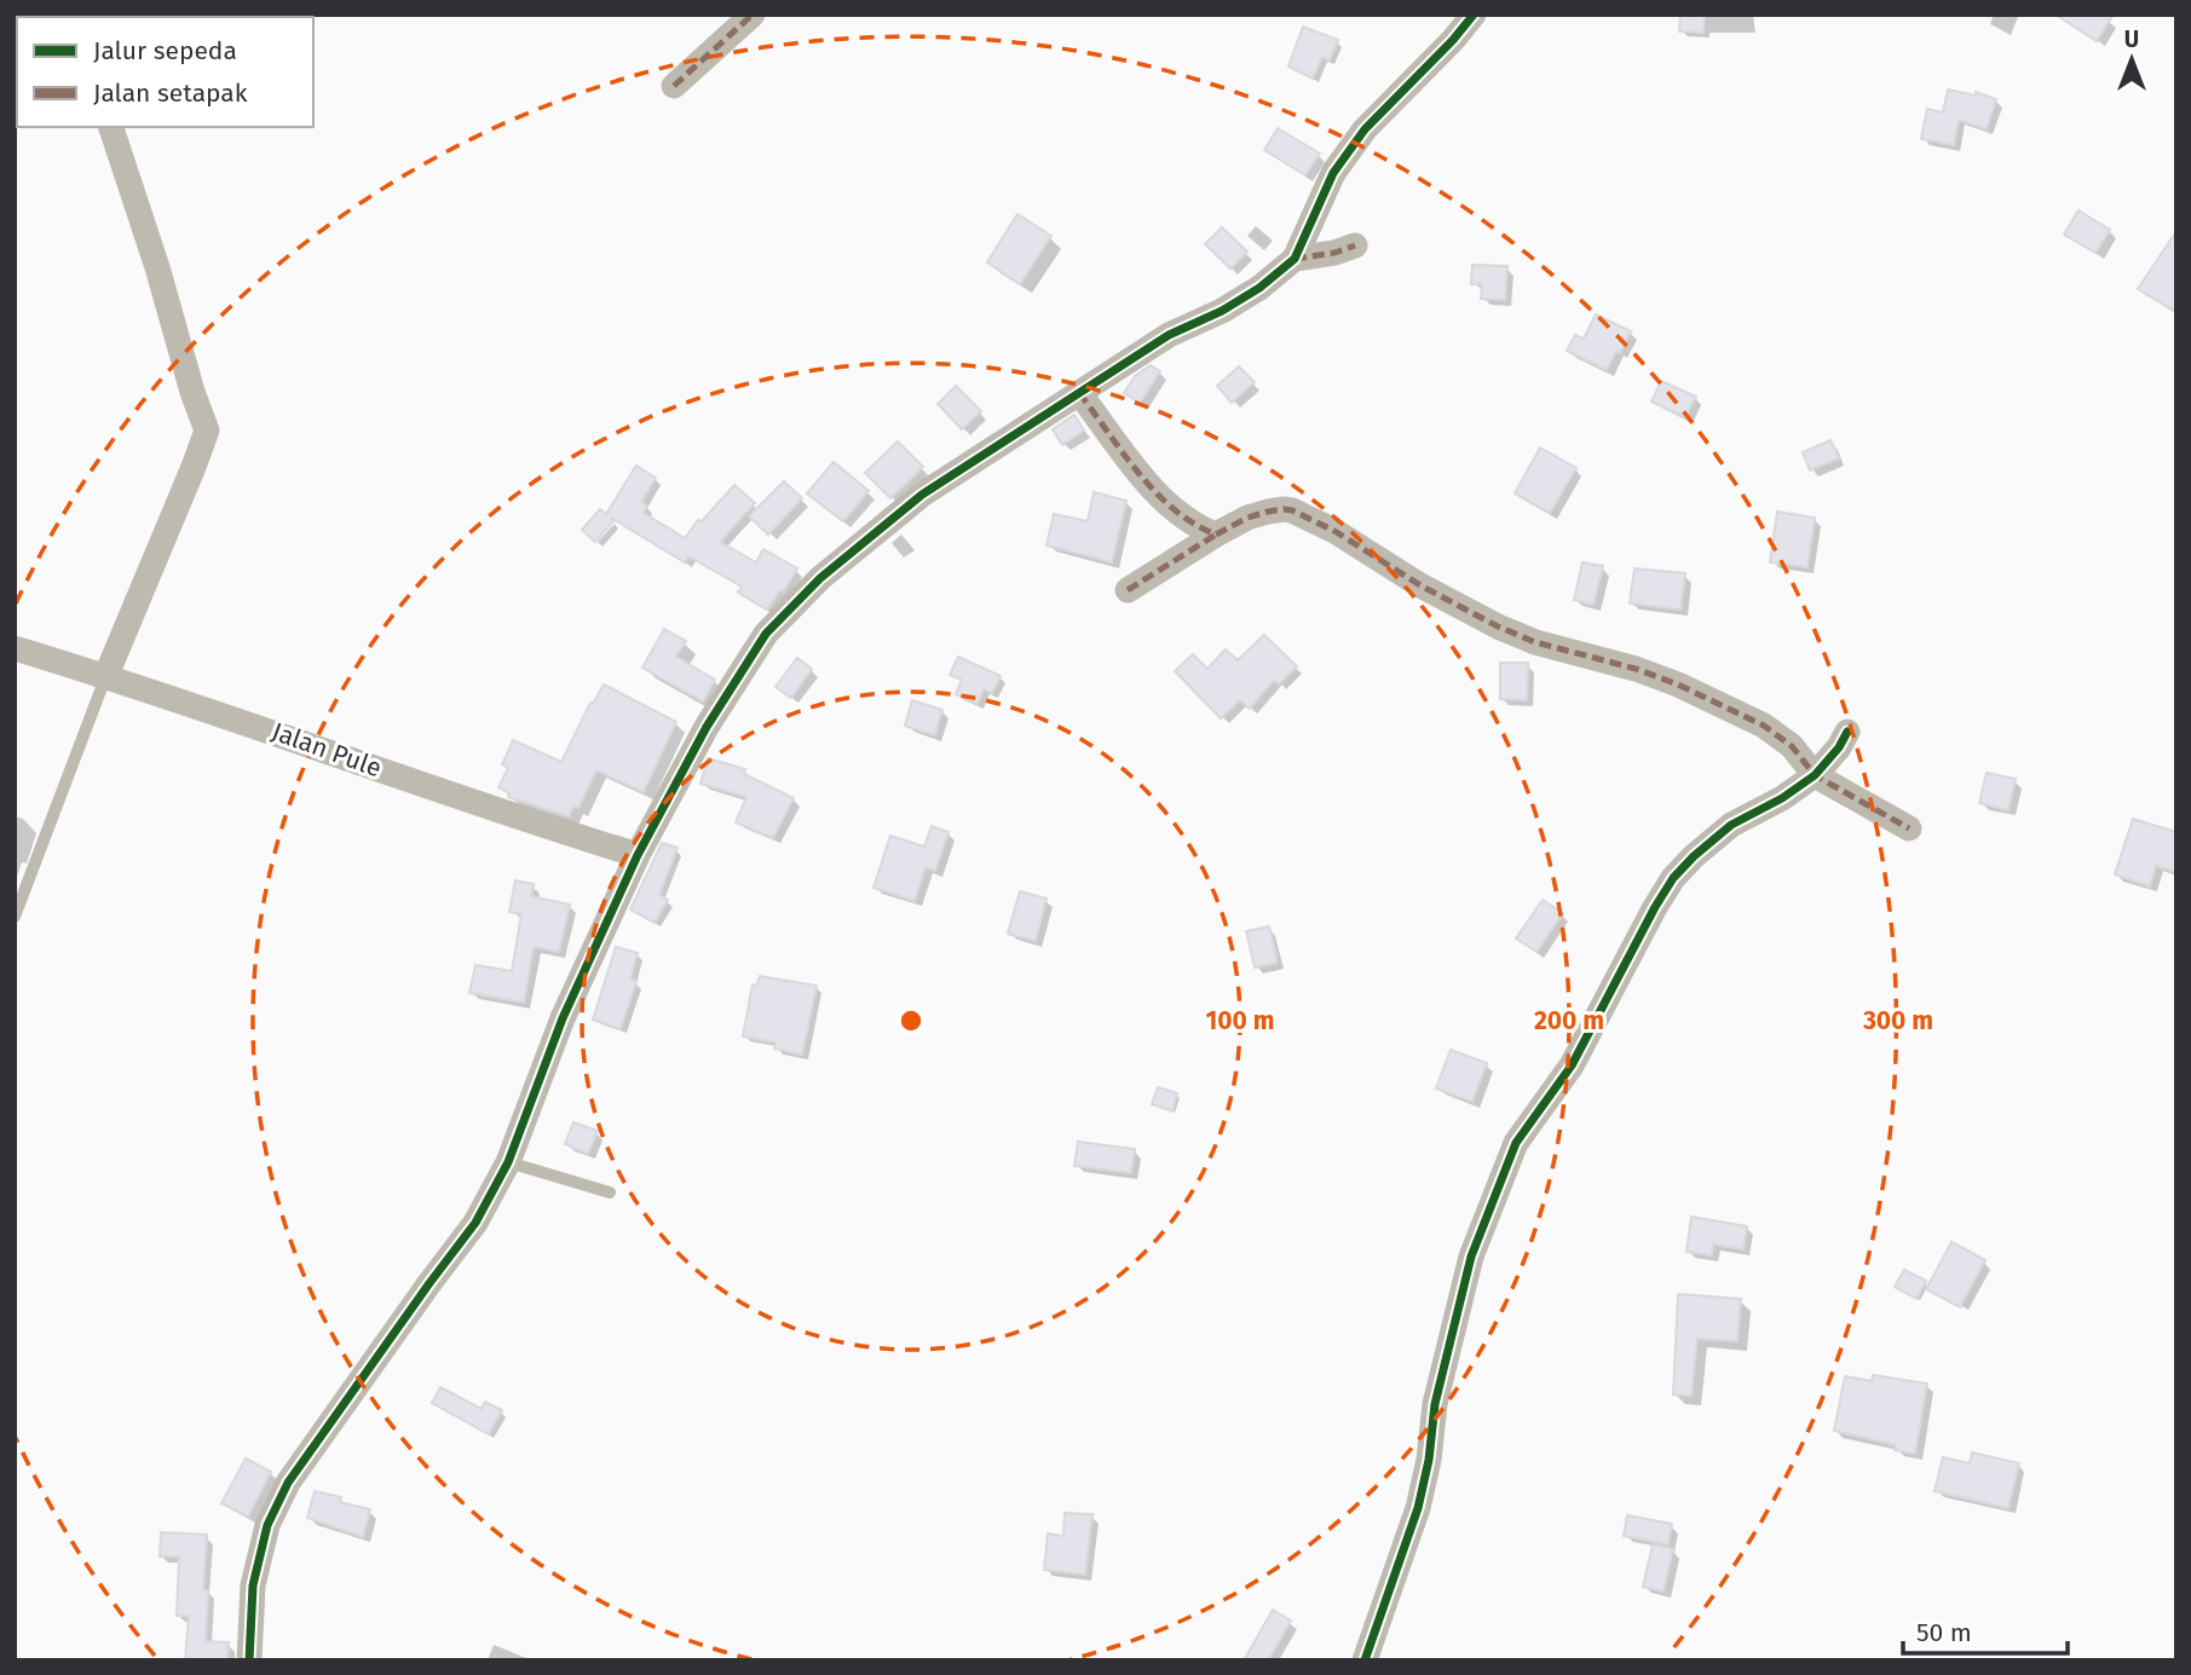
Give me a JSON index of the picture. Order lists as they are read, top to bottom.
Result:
{
  "streets": {
    "street": ["Jalan Pule"]
  },
  "legend": ["Jalur sepeda", "Jalan setapak"],
  "scale_bar": "50 m",
  "north": "top",
  "rings": ["100 m", "200 m", "300 m"]
}
